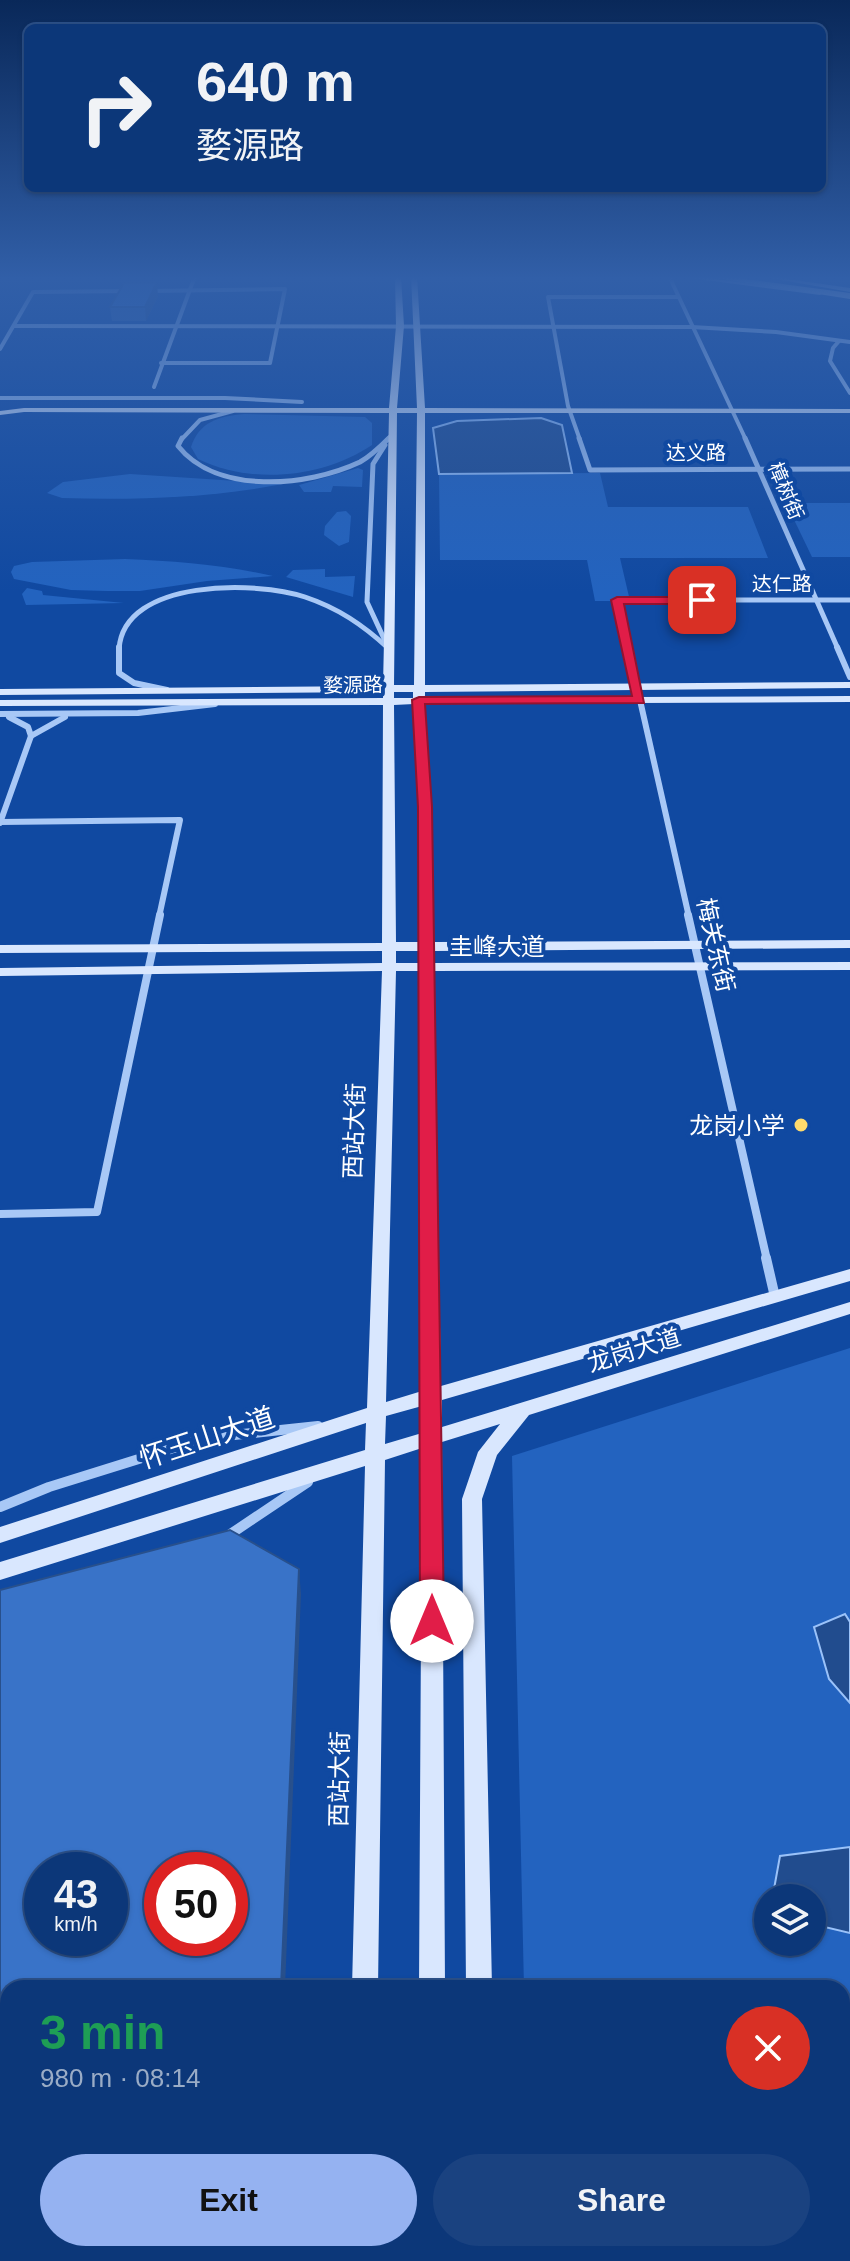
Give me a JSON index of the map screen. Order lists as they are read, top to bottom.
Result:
{
  "streets": {
    "main road": [
      "婺源路",
      "圭峰大道",
      "西站大街",
      "龙岗大道",
      "怀玉山大道"
    ],
    "street": [
      "达义路",
      "樟树街",
      "达仁路",
      "梅关东街"
    ]
  },
  "crossings": [
    ["达义路", "樟树街"],
    ["樟树街", "达仁路"],
    ["达仁路", "梅关东街"],
    ["婺源路", "梅关东街"],
    ["婺源路", "西站大街"],
    ["梅关东街", "圭峰大道"],
    ["梅关东街", "龙岗大道"],
    ["圭峰大道", "西站大街"],
    ["西站大街", "龙岗大道"],
    ["西站大街", "怀玉山大道"],
    ["龙岗大道", "怀玉山大道"]
  ],
  "places": ["龙岗小学"],
  "page": {
    "turn": ["640 m", "婺源路"],
    "speed": "43 km/h",
    "limit": "50",
    "heading": ["3 min", "980 m · 08:14"],
    "buttons": ["Exit", "Share"]
  }
}
